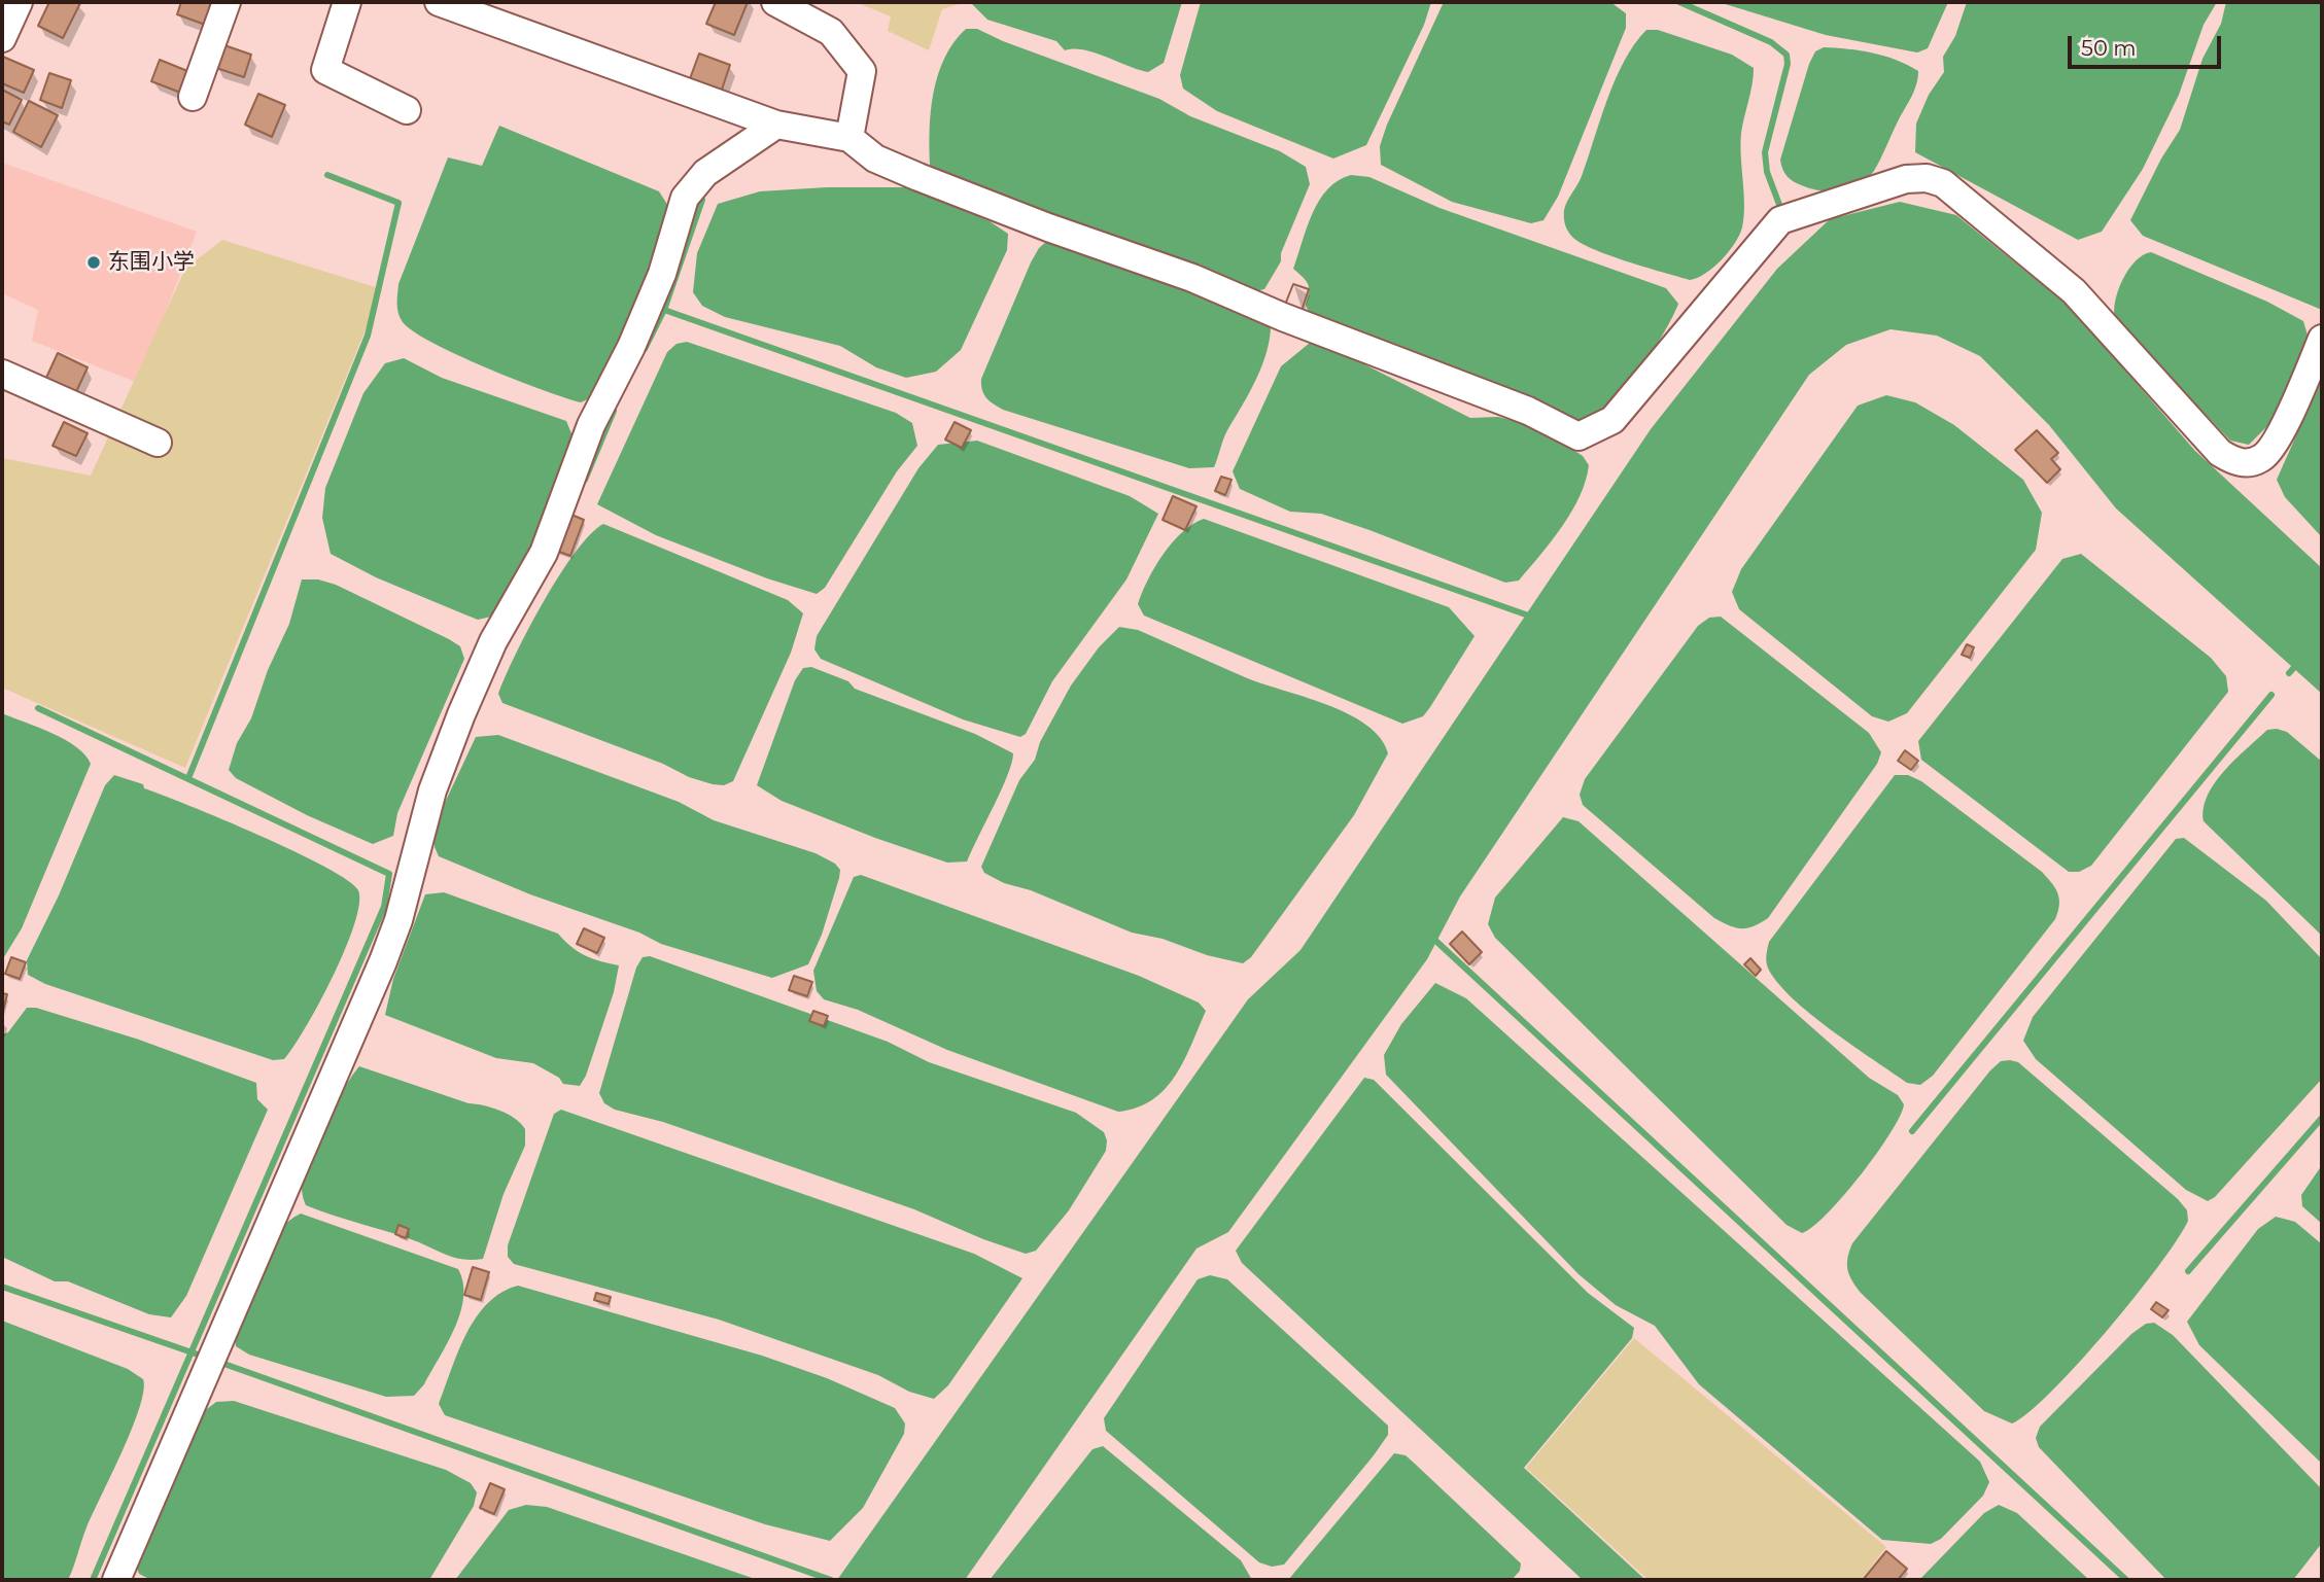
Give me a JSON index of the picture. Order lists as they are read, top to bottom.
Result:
{
  "places": ["东围小学"],
  "scale_bar": "50 m"
}
